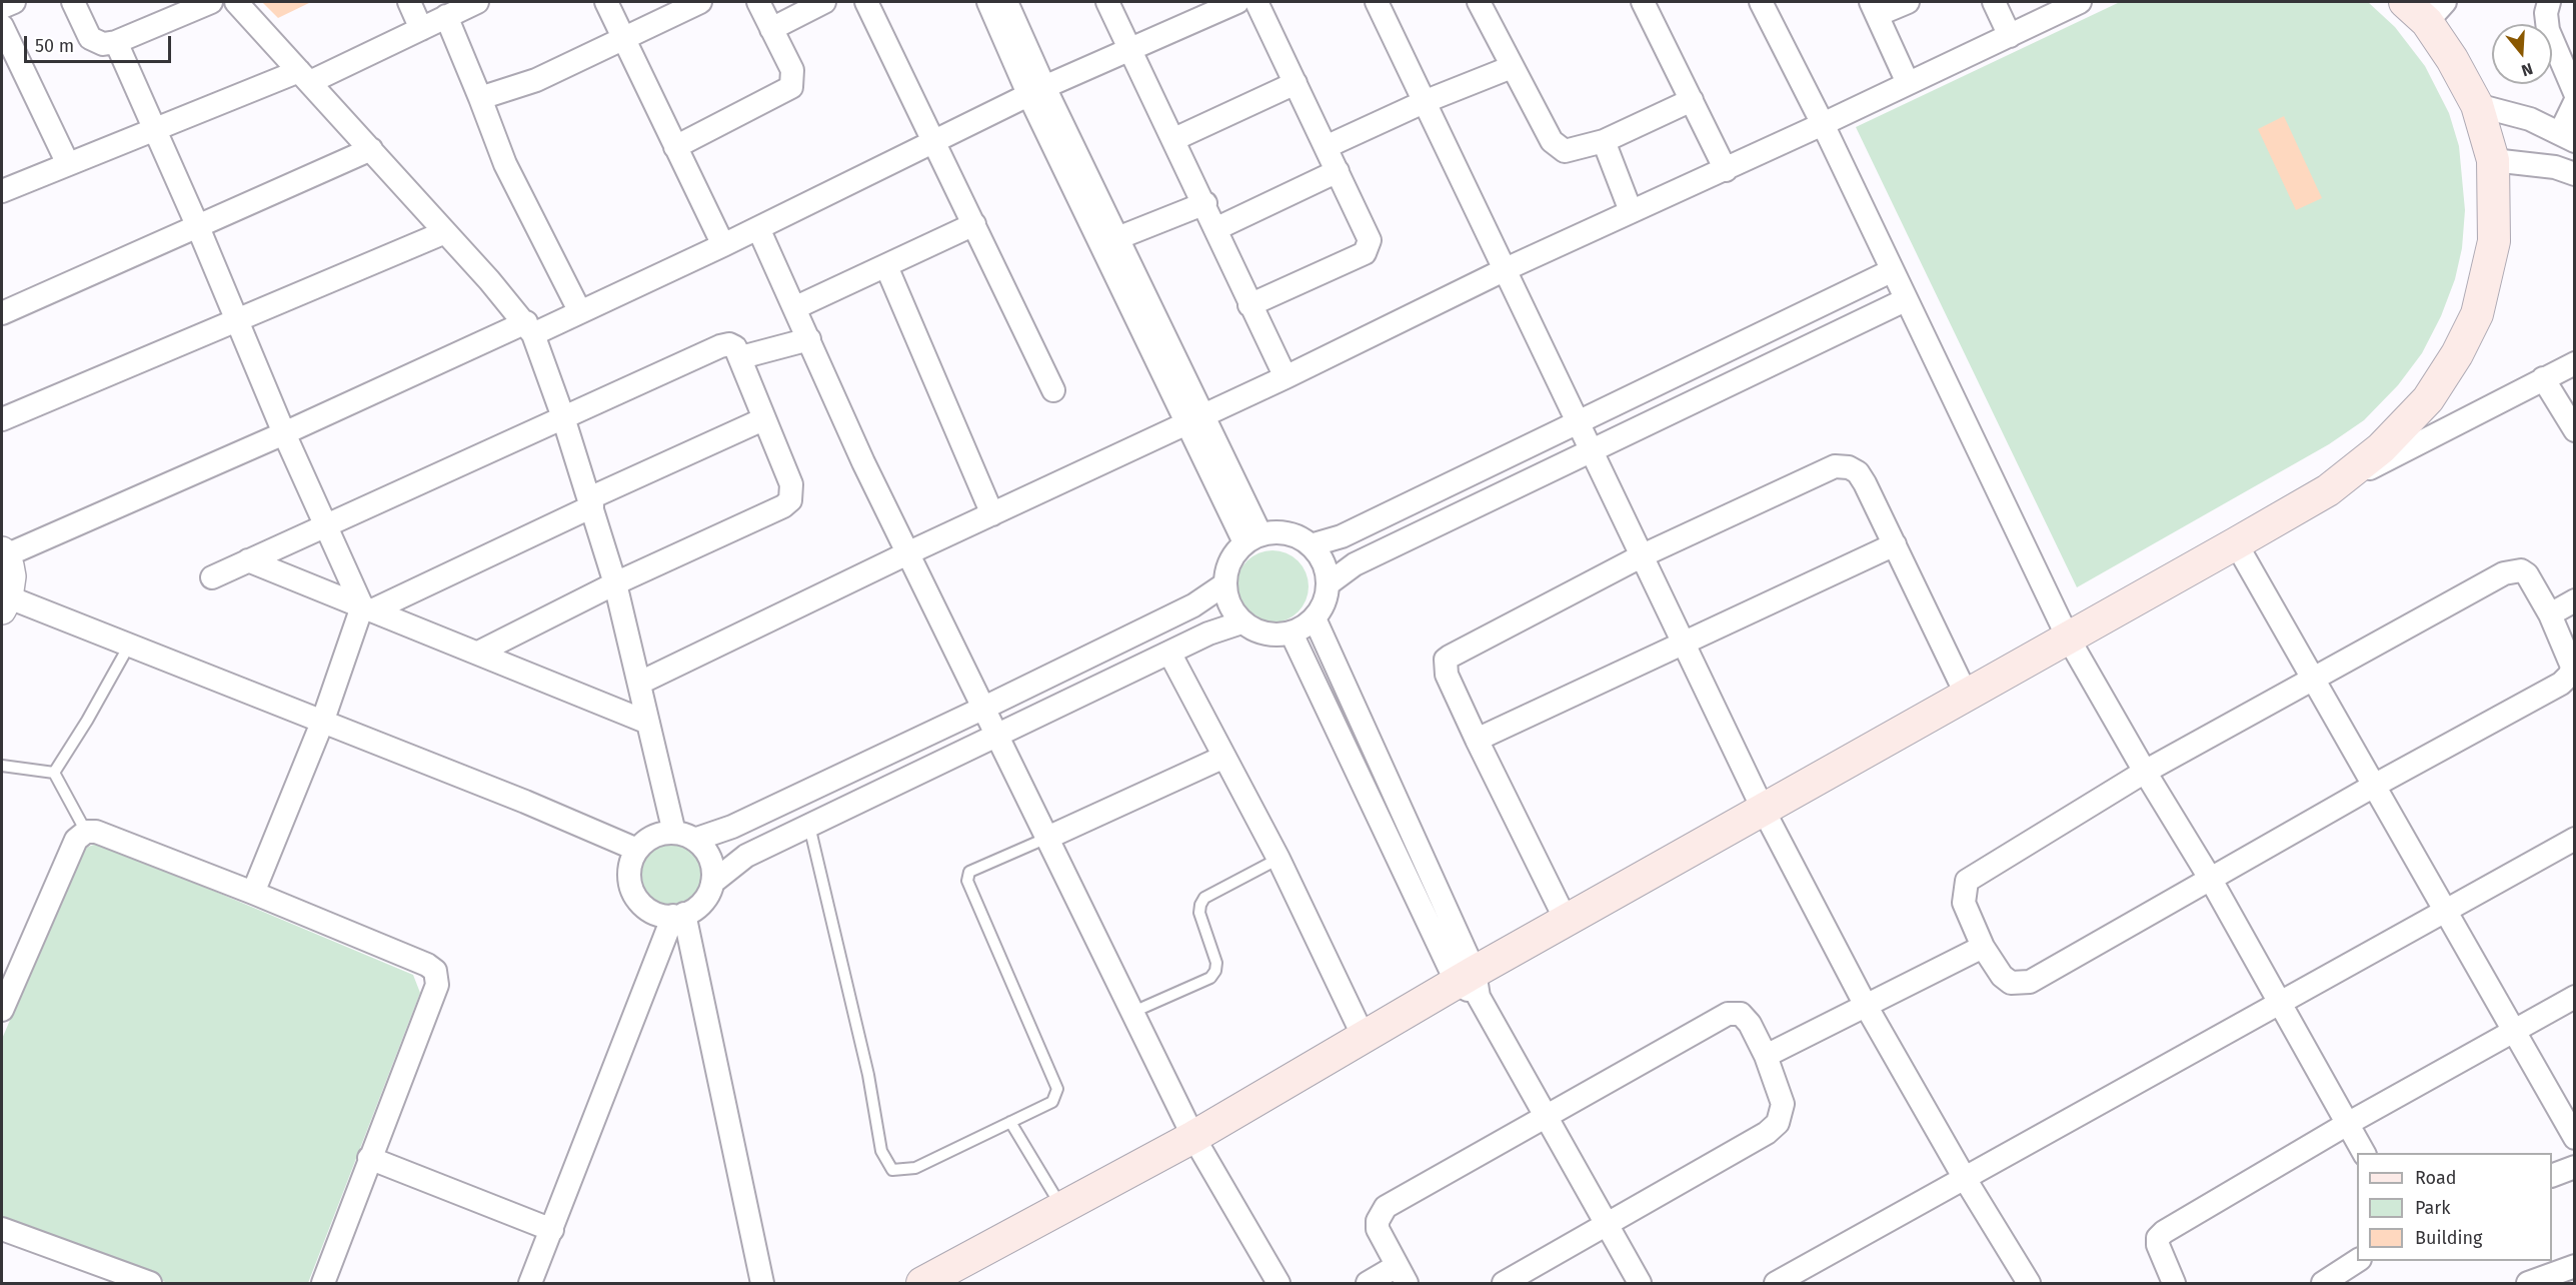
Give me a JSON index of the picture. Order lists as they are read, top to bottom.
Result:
{
  "legend": ["Road", "Park", "Building"],
  "scale_bar": "50 m",
  "north": "bottom"
}
